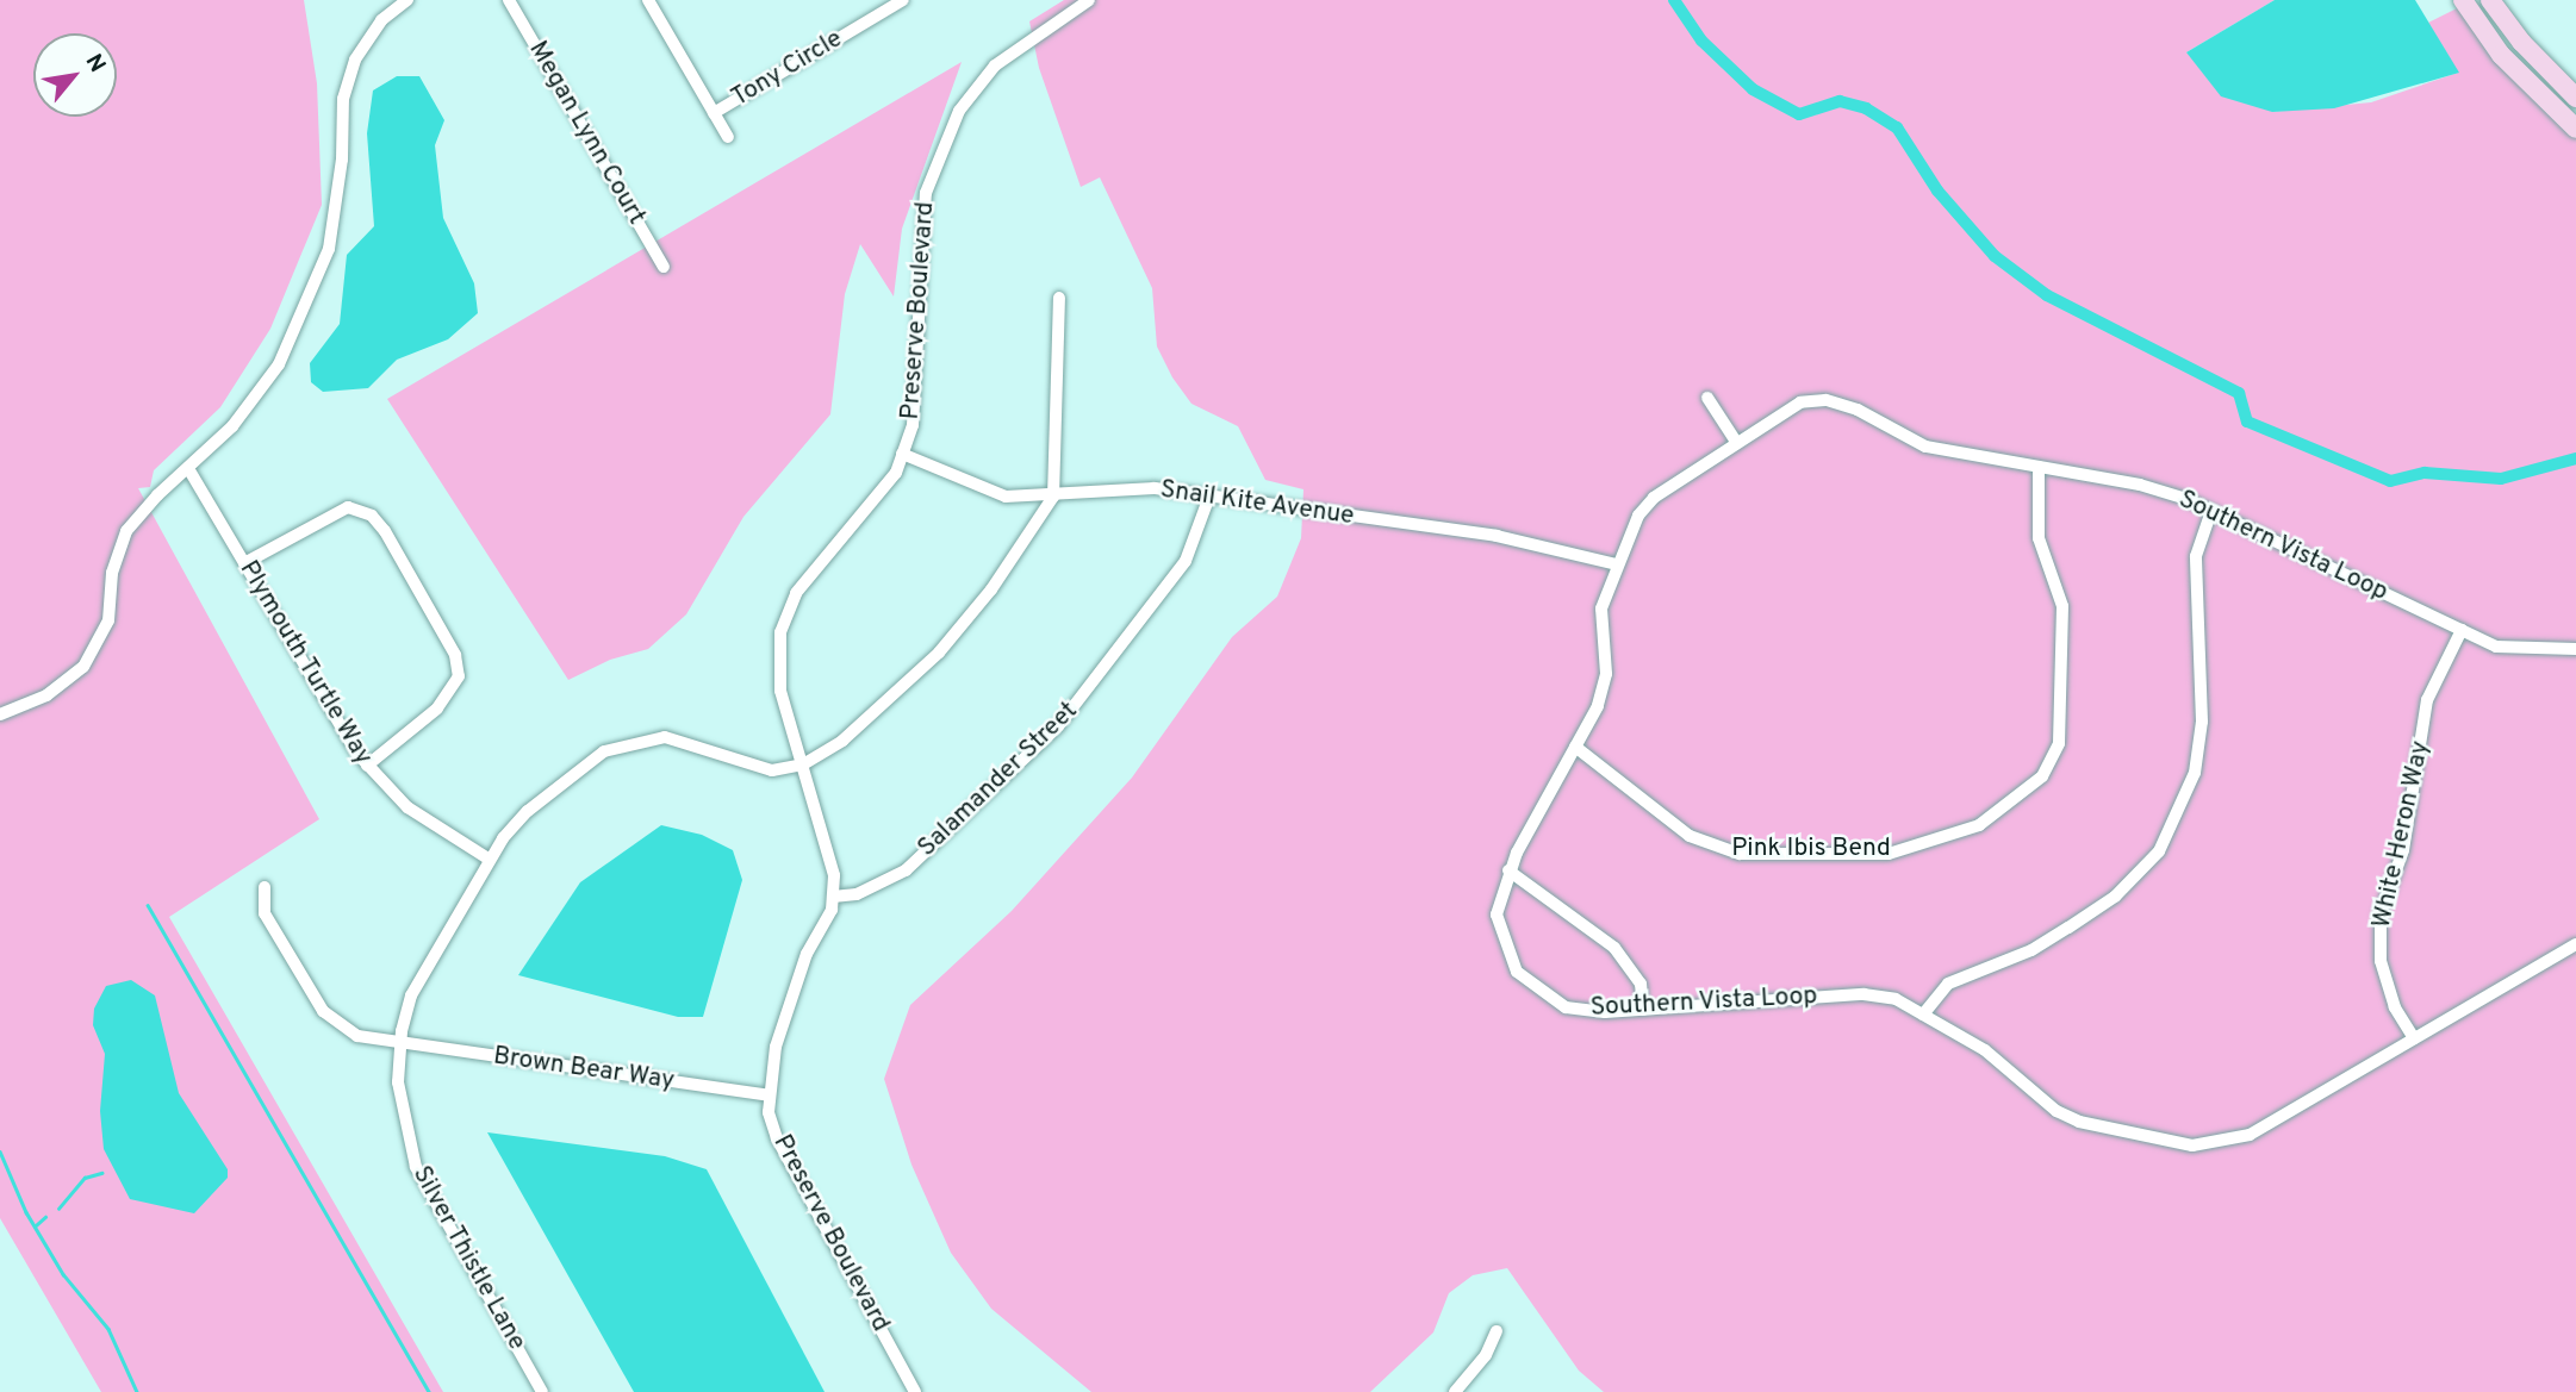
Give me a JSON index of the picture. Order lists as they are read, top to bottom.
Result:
{
  "streets": {
    "street": [
      "Tony Circle",
      "Megan Lynn Court",
      "Preserve Boulevard",
      "Snail Kite Avenue",
      "Southern Vista Loop",
      "Plymouth Turtle Way",
      "Salamander Street",
      "White Heron Way",
      "Pink Ibis Bend",
      "Brown Bear Way",
      "Silver Thistle Lane"
    ]
  },
  "crossings": [
    ["Preserve Boulevard", "Snail Kite Avenue"],
    ["Preserve Boulevard", "Salamander Street"],
    ["Preserve Boulevard", "Brown Bear Way"],
    ["Preserve Boulevard", "Silver Thistle Lane"],
    ["Snail Kite Avenue", "Southern Vista Loop"],
    ["Snail Kite Avenue", "Salamander Street"],
    ["Southern Vista Loop", "White Heron Way"],
    ["Southern Vista Loop", "Pink Ibis Bend"],
    ["Plymouth Turtle Way", "Silver Thistle Lane"],
    ["Brown Bear Way", "Silver Thistle Lane"]
  ],
  "north": "top right"
}
